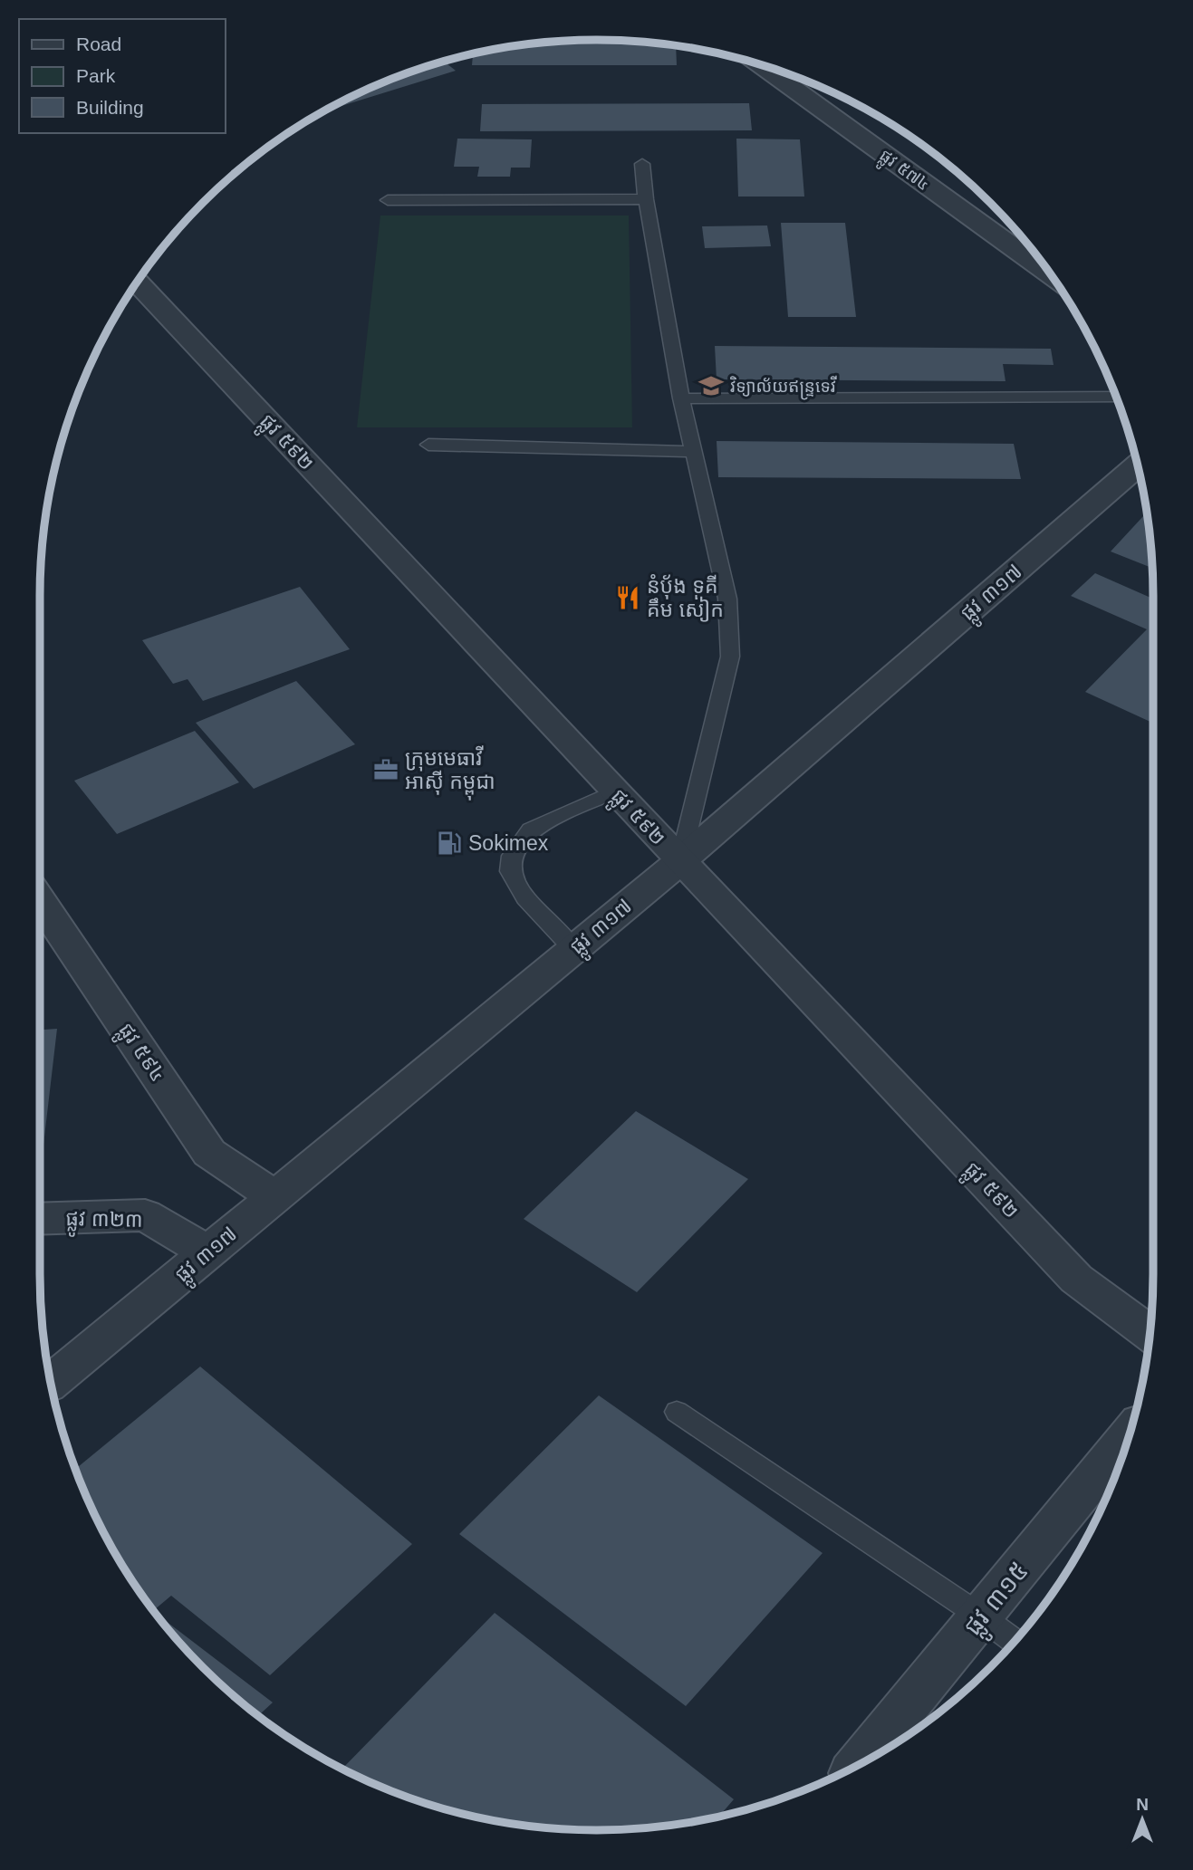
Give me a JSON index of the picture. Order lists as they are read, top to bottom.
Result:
{
  "streets": {
    "street": [
      "ផ្លូវ ៥៧៤",
      "ផ្លូវ ៥៩២",
      "ផ្លូវ ៣១៧",
      "ផ្លូវ ៥៩៤",
      "ផ្លូវ ៣២៣",
      "ផ្លូវ ៣១៥"
    ]
  },
  "crossings": [
    ["ផ្លូវ ៥៩២", "ផ្លូវ ៣១៧"],
    ["ផ្លូវ ៣១៧", "ផ្លូវ ៥៩៤"],
    ["ផ្លូវ ៣១៧", "ផ្លូវ ៣២៣"]
  ],
  "places": {
    "school or university": ["វិទ្យាល័យឥន្រ្ទទេវី"],
    "restaurant": ["នំប៉័ង ទួគី គឹម សៀក"],
    "office": ["ក្រុមមេធាវី អាស៊ី កម្ពុជា"],
    "fuel station": ["Sokimex"]
  },
  "legend": ["Road", "Park", "Building"],
  "north": "top"
}
